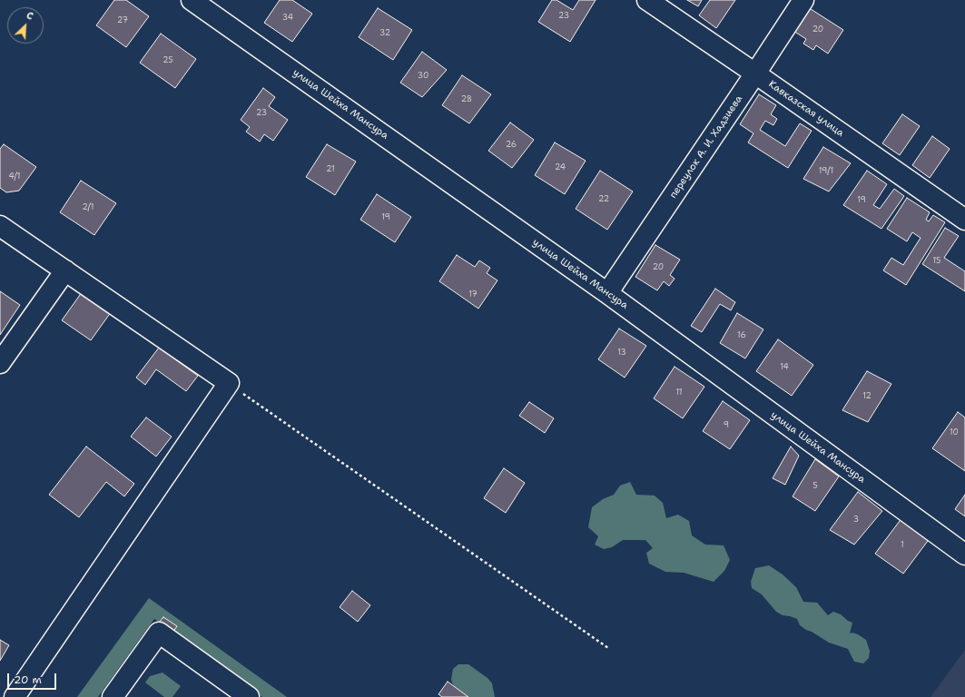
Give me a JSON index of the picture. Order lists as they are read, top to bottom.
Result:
{
  "streets": {
    "street": ["улица Шейха Мансура", "Кавказская улица", "переулок А. И. Хадзиева"]
  },
  "crossings": [
    ["улица Шейха Мансура", "переулок А. И. Хадзиева"],
    ["Кавказская улица", "переулок А. И. Хадзиева"]
  ],
  "house_numbers": [
    "23",
    "34",
    "27",
    "20",
    "32",
    "25",
    "30",
    "28",
    "23",
    "26",
    "24",
    "21",
    "19/1",
    "4/1",
    "22",
    "19",
    "2/1",
    "19",
    "15",
    "20",
    "17",
    "16",
    "13",
    "14",
    "11",
    "12",
    "9",
    "10",
    "5",
    "3",
    "1"
  ],
  "scale_bar": "20 m",
  "north": "top right"
}
